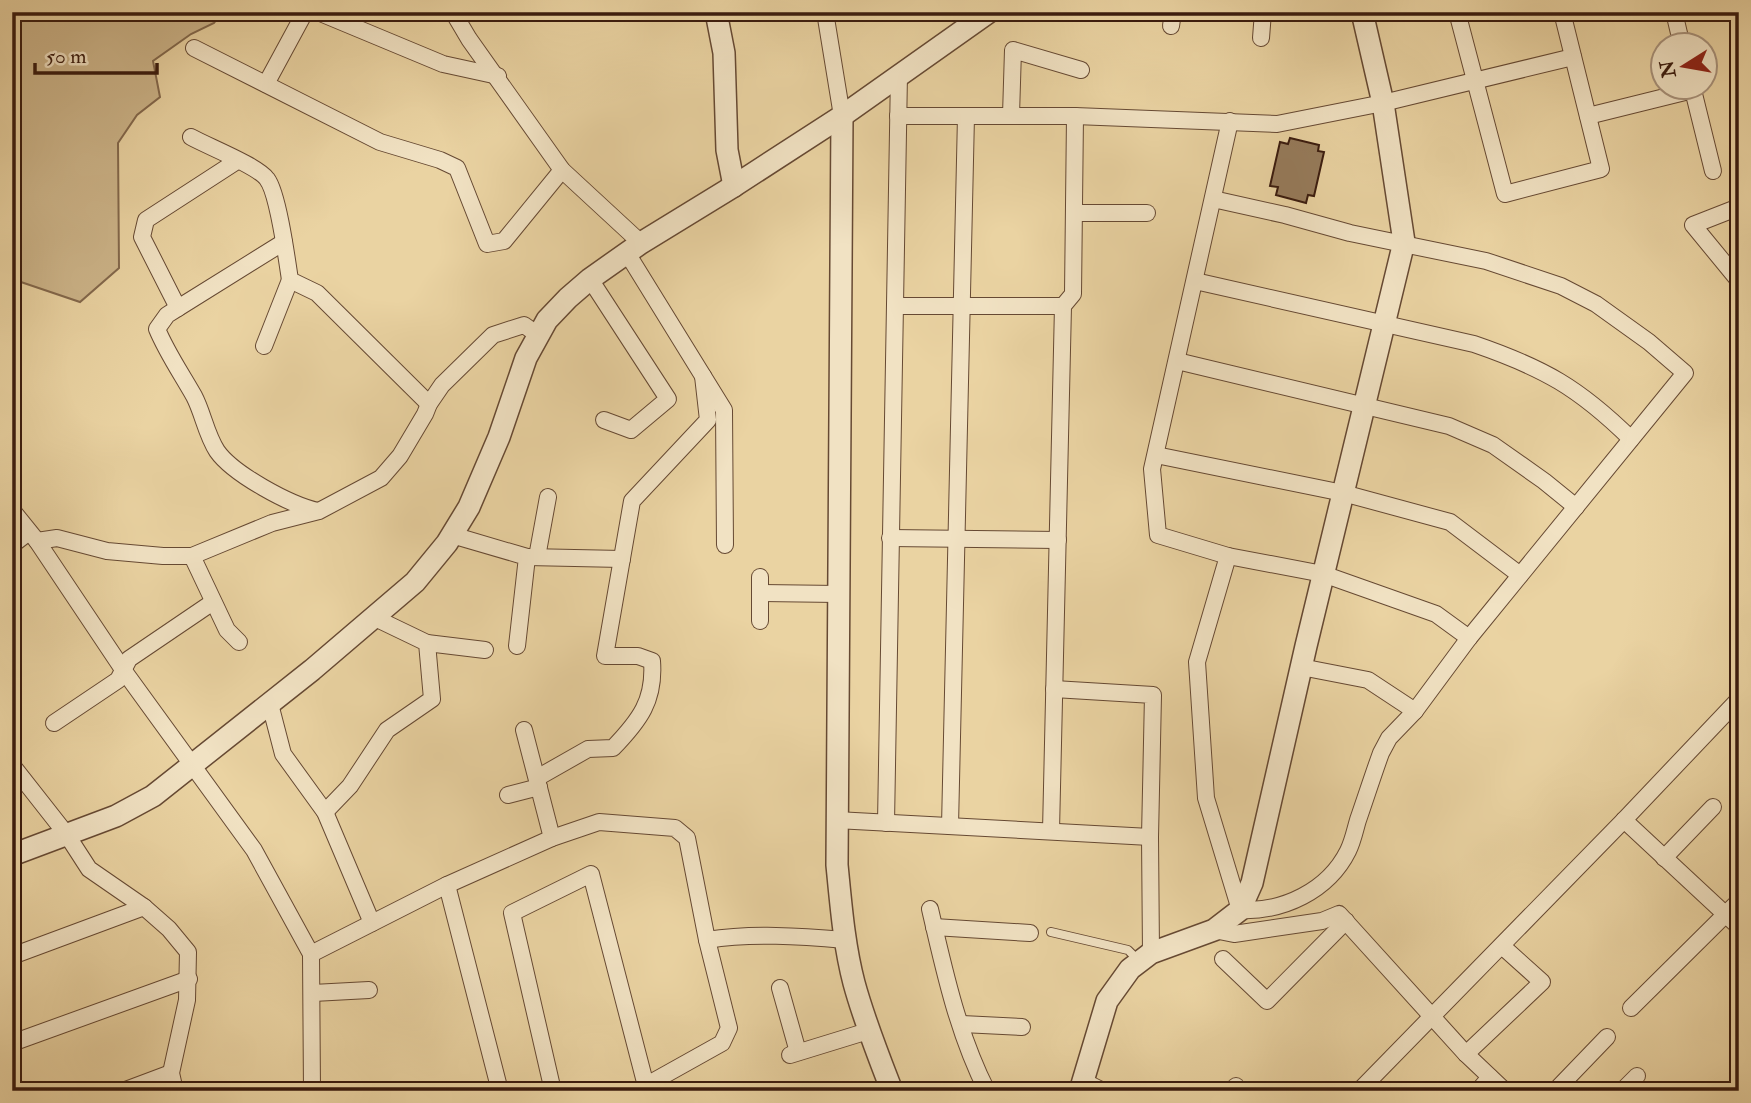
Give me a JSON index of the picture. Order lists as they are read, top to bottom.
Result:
{
  "scale_bar": "50 m",
  "north": "left"
}
